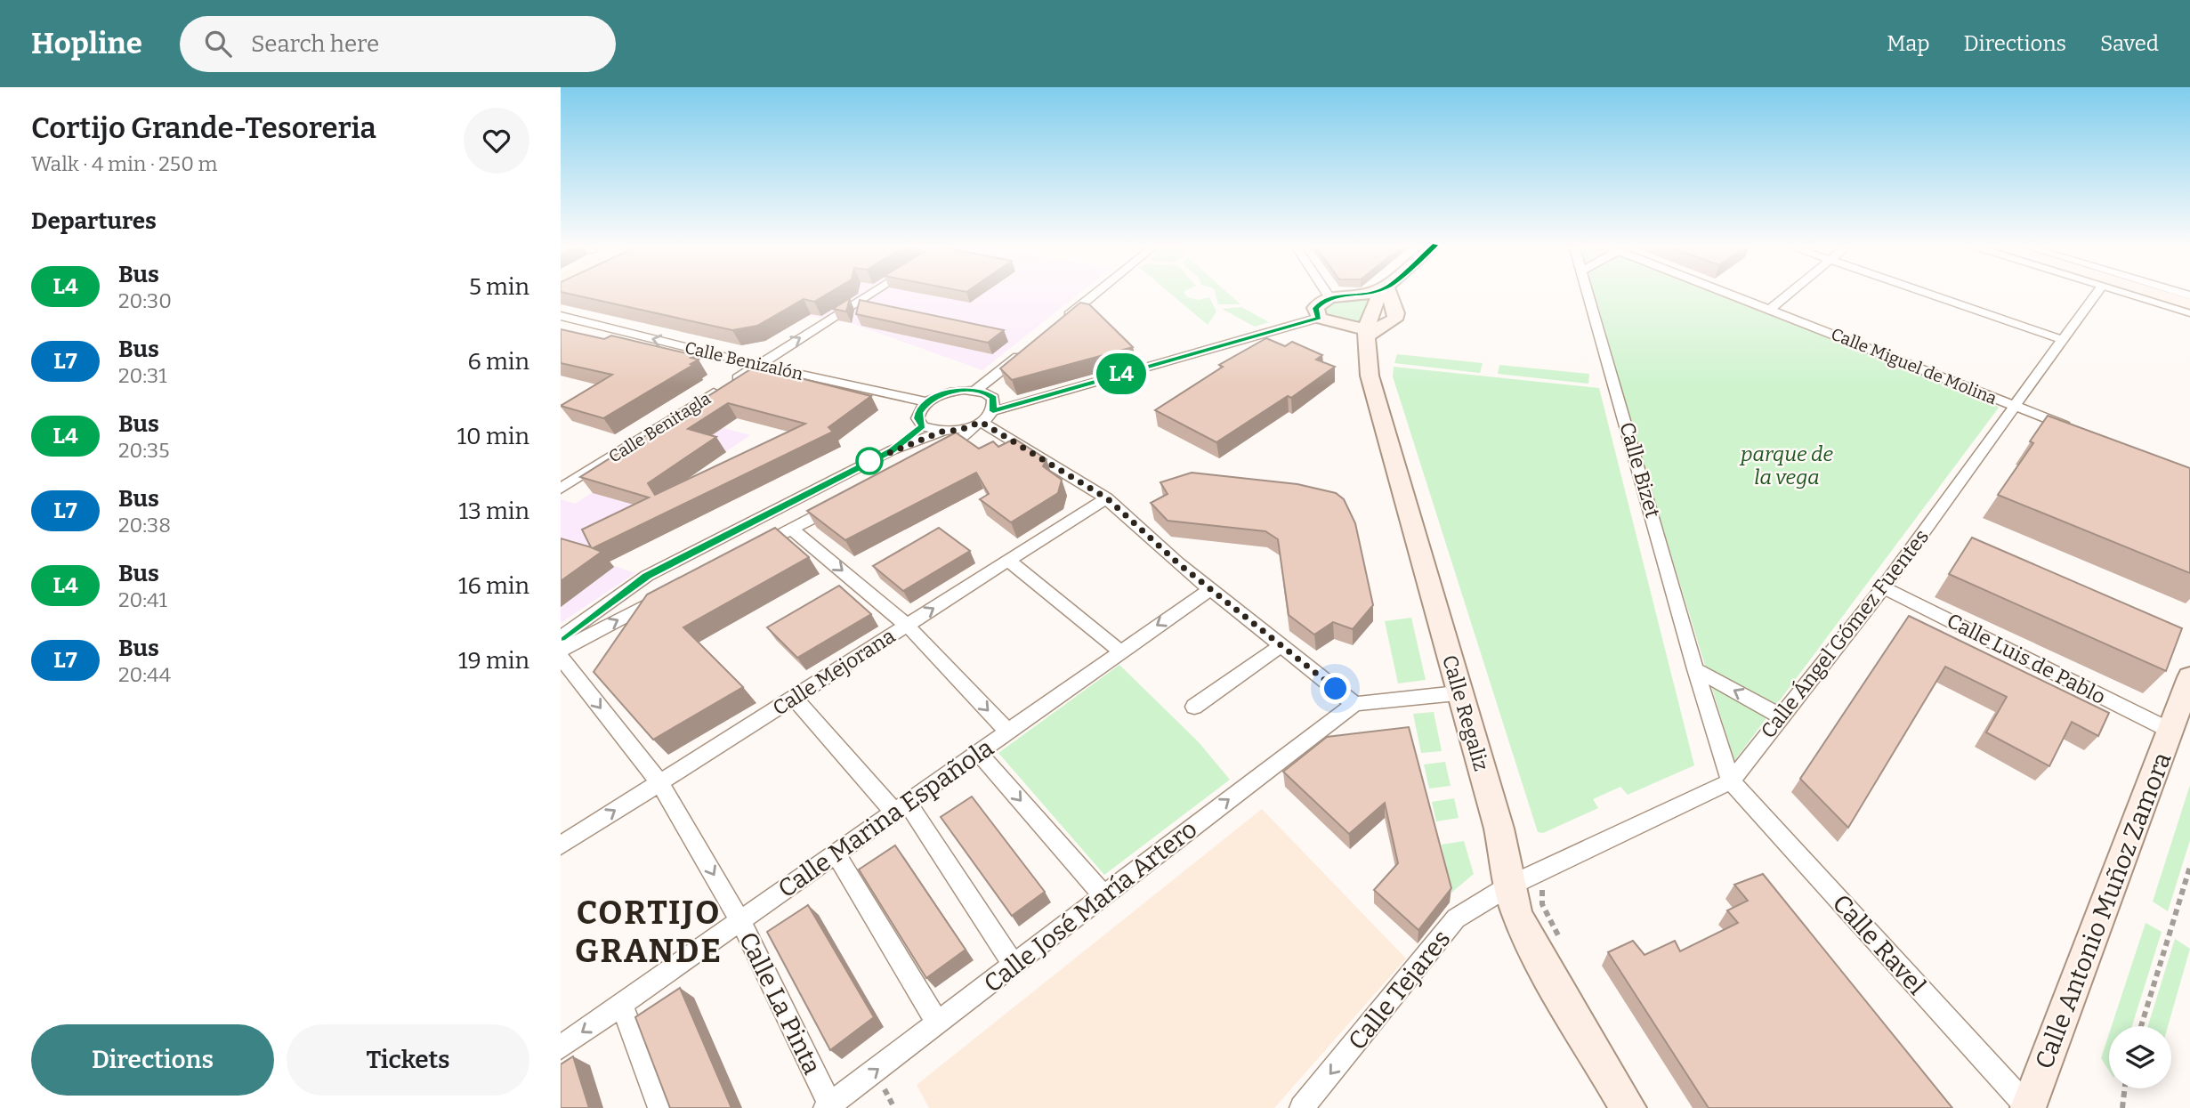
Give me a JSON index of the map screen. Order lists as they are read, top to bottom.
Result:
{
  "streets": {
    "street": [
      "Calle Benizalón",
      "Calle Miguel de Molina",
      "Calle Benitagla",
      "Calle Bizet",
      "Calle Ángel Gómez Fuentes",
      "Calle Luis de Pablo",
      "Calle Mejorana",
      "Calle Regaliz",
      "Calle Marina Española",
      "Calle José María Artero",
      "Calle Antonio Muñoz Zamora",
      "Calle Ravel",
      "Calle Tejares",
      "Calle La Pinta"
    ]
  },
  "crossings": [
    ["Calle Benizalón", "Calle Benitagla"],
    ["Calle Miguel de Molina", "Calle Ángel Gómez Fuentes"],
    ["Calle Bizet", "Calle Ángel Gómez Fuentes"],
    ["Calle Bizet", "Calle Ravel"],
    ["Calle Ángel Gómez Fuentes", "Calle Luis de Pablo"],
    ["Calle Ángel Gómez Fuentes", "Calle Regaliz"],
    ["Calle Ángel Gómez Fuentes", "Calle Ravel"],
    ["Calle Ángel Gómez Fuentes", "Calle Tejares"],
    ["Calle Luis de Pablo", "Calle Antonio Muñoz Zamora"],
    ["Calle Mejorana", "Calle La Pinta"],
    ["Calle Regaliz", "Calle Tejares"],
    ["Calle Marina Española", "Calle La Pinta"],
    ["Calle José María Artero", "Calle La Pinta"],
    ["Calle Antonio Muñoz Zamora", "Calle Ravel"]
  ],
  "one_way": [
    "Calle Benizalón",
    "Calle Mejorana",
    "Calle José María Artero",
    "Calle Tejares",
    "Calle La Pinta"
  ],
  "districts": ["CORTIJO GRANDE"],
  "parks": ["parque de la vega"],
  "lines": ["bus line L4"],
  "page": {
    "header": "Hopline",
    "search": "Search here",
    "nav": ["Map", "Directions", "Saved"],
    "heading": [
      ["Cortijo Grande-Tesoreria", "Walk · 4 min · 250 m"],
      "Departures"
    ],
    "on_map": "L4",
    "list": [
      {
        "mark": "L4",
        "name": "Bus",
        "note": "20:30",
        "value": "5 min"
      },
      {
        "mark": "L7",
        "name": "Bus",
        "note": "20:31",
        "value": "6 min"
      },
      {
        "mark": "L4",
        "name": "Bus",
        "note": "20:35",
        "value": "10 min"
      },
      {
        "mark": "L7",
        "name": "Bus",
        "note": "20:38",
        "value": "13 min"
      },
      {
        "mark": "L4",
        "name": "Bus",
        "note": "20:41",
        "value": "16 min"
      },
      {
        "mark": "L7",
        "name": "Bus",
        "note": "20:44",
        "value": "19 min"
      }
    ],
    "buttons": ["Directions", "Tickets"]
  }
}
